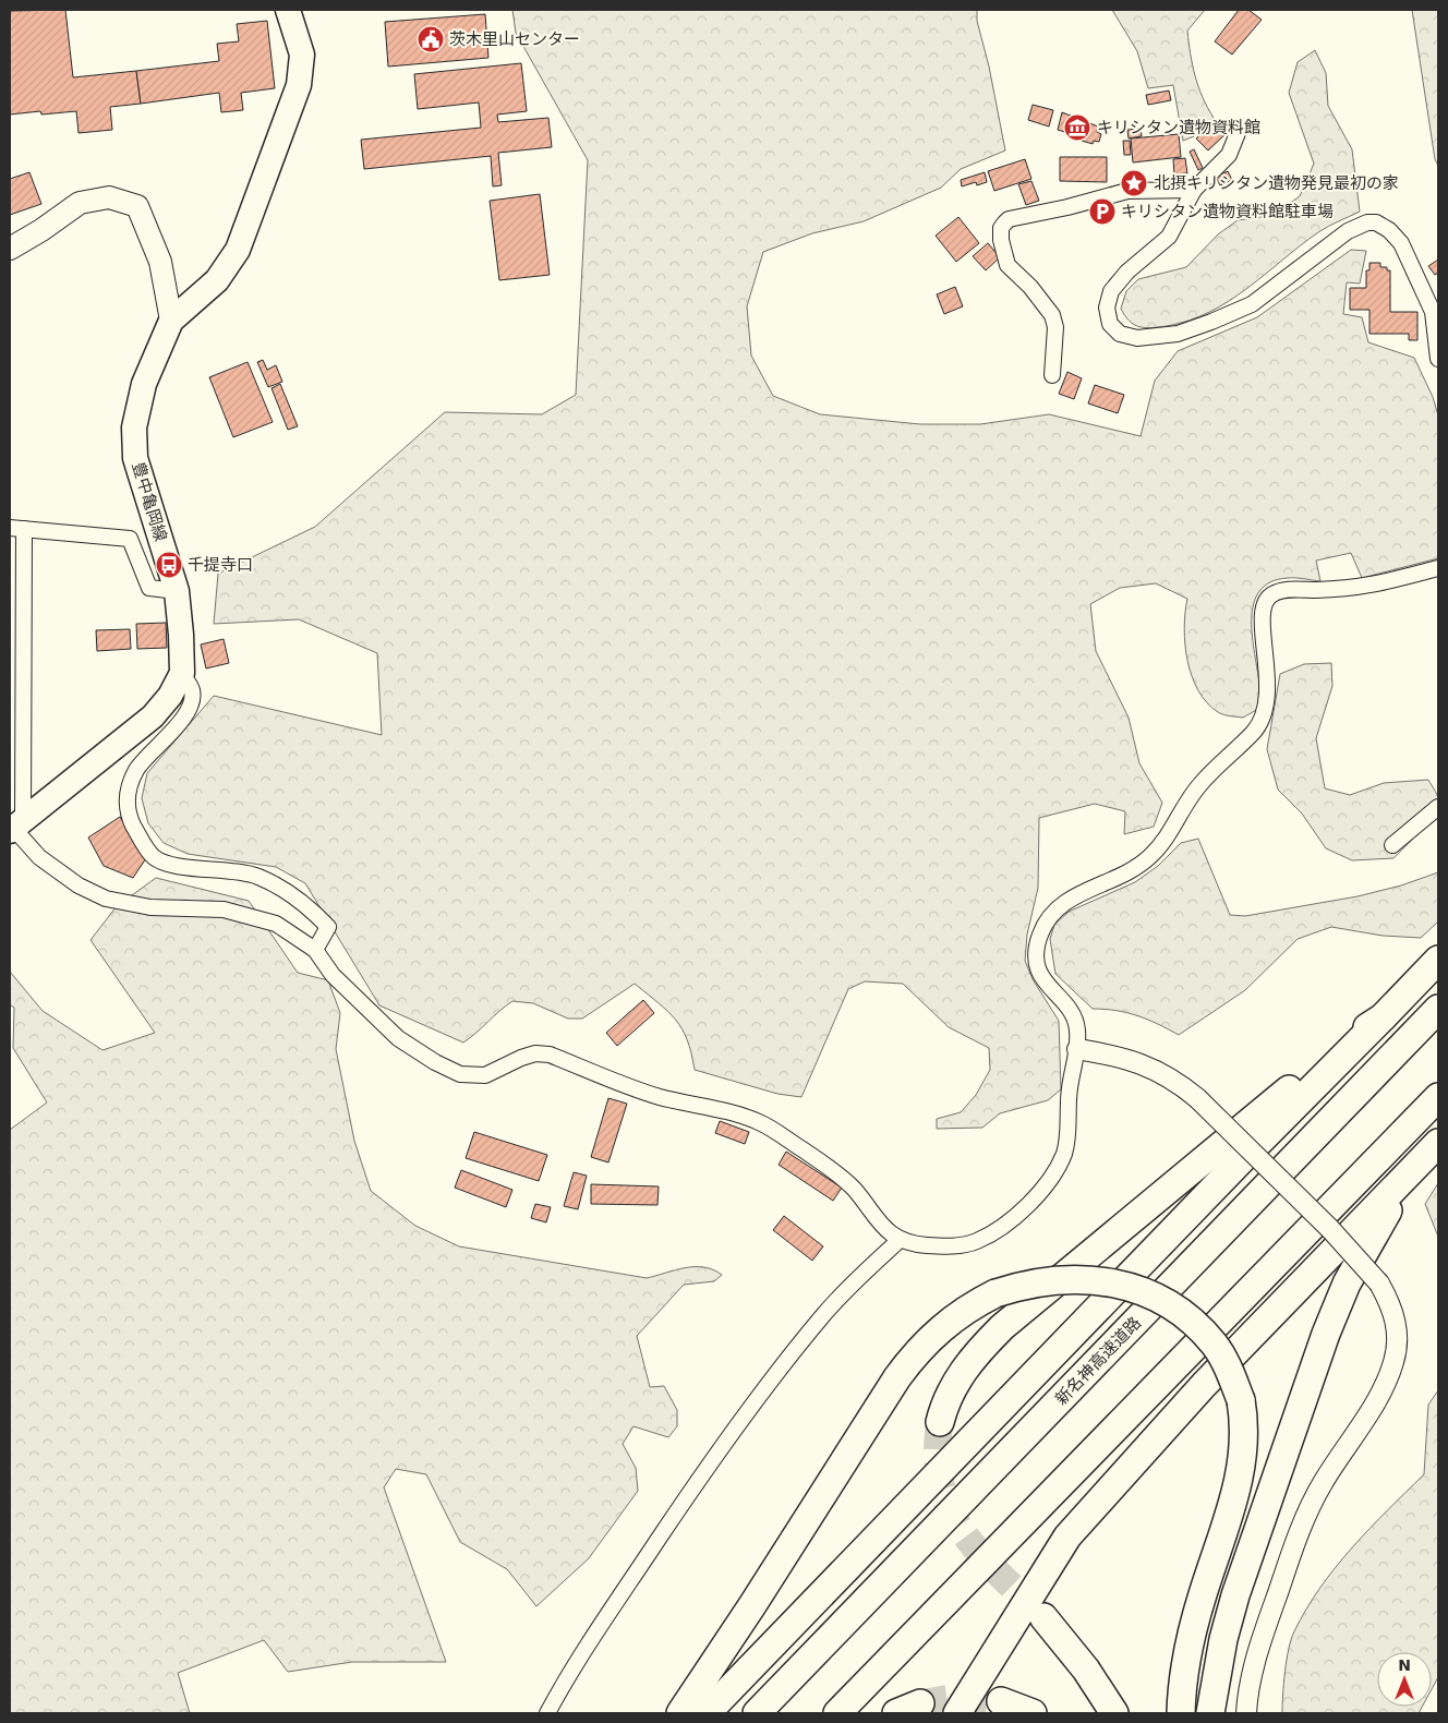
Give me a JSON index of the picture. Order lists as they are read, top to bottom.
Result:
{
  "streets": {
    "highway": ["新名神高速道路"],
    "main road": ["豊中亀岡線"]
  },
  "places": {
    "public building": ["茨木里山センター"],
    "museum": ["キリシタン遺物資料館"],
    "place": ["北摂キリシタン遺物発見最初の家"],
    "parking": ["キリシタン遺物資料館駐車場"],
    "bus stop": ["千提寺口"]
  },
  "north": "top"
}
